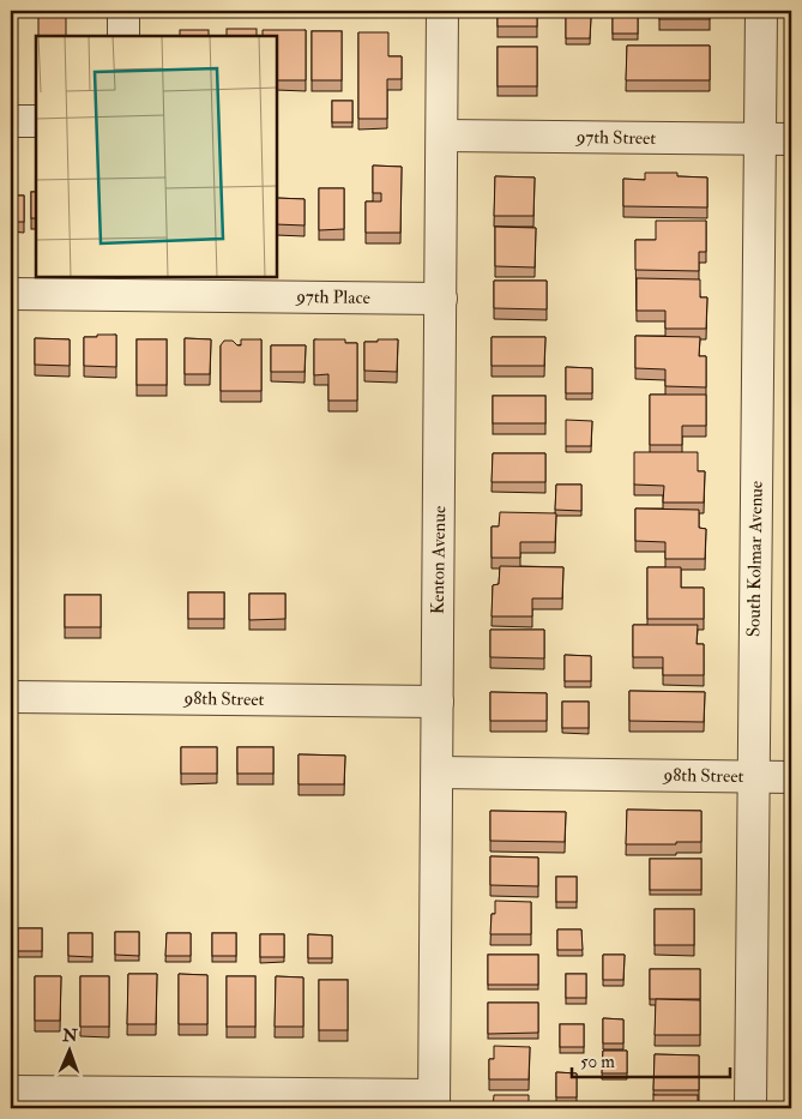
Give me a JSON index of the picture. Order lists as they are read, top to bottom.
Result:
{
  "streets": {
    "street": [
      "97th Street",
      "97th Place",
      "South Kolmar Avenue",
      "Kenton Avenue",
      "98th Street"
    ]
  },
  "crossings": [
    ["97th Street", "South Kolmar Avenue"],
    ["97th Street", "Kenton Avenue"],
    ["97th Place", "Kenton Avenue"],
    ["South Kolmar Avenue", "98th Street"],
    ["Kenton Avenue", "98th Street"]
  ],
  "scale_bar": "50 m",
  "north": "top"
}
